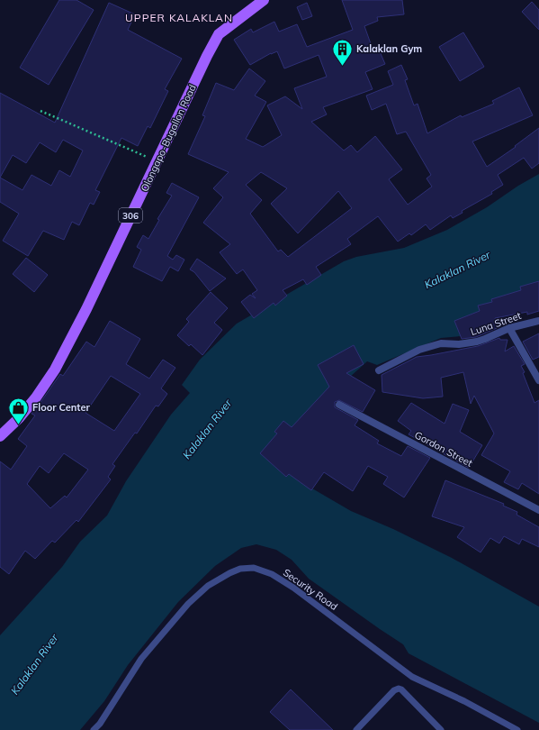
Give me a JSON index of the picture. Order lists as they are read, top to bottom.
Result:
{
  "streets": {
    "main road": ["Olongapo-Bugallon Road", "306"],
    "street": ["Luna Street", "Gordon Street"],
    "lane": ["Security Road"]
  },
  "districts": ["UPPER KALAKLAN"],
  "water": ["Kalaklan River"],
  "places": {
    "building": ["Kalaklan Gym"],
    "shop": ["Floor Center"]
  }
}
